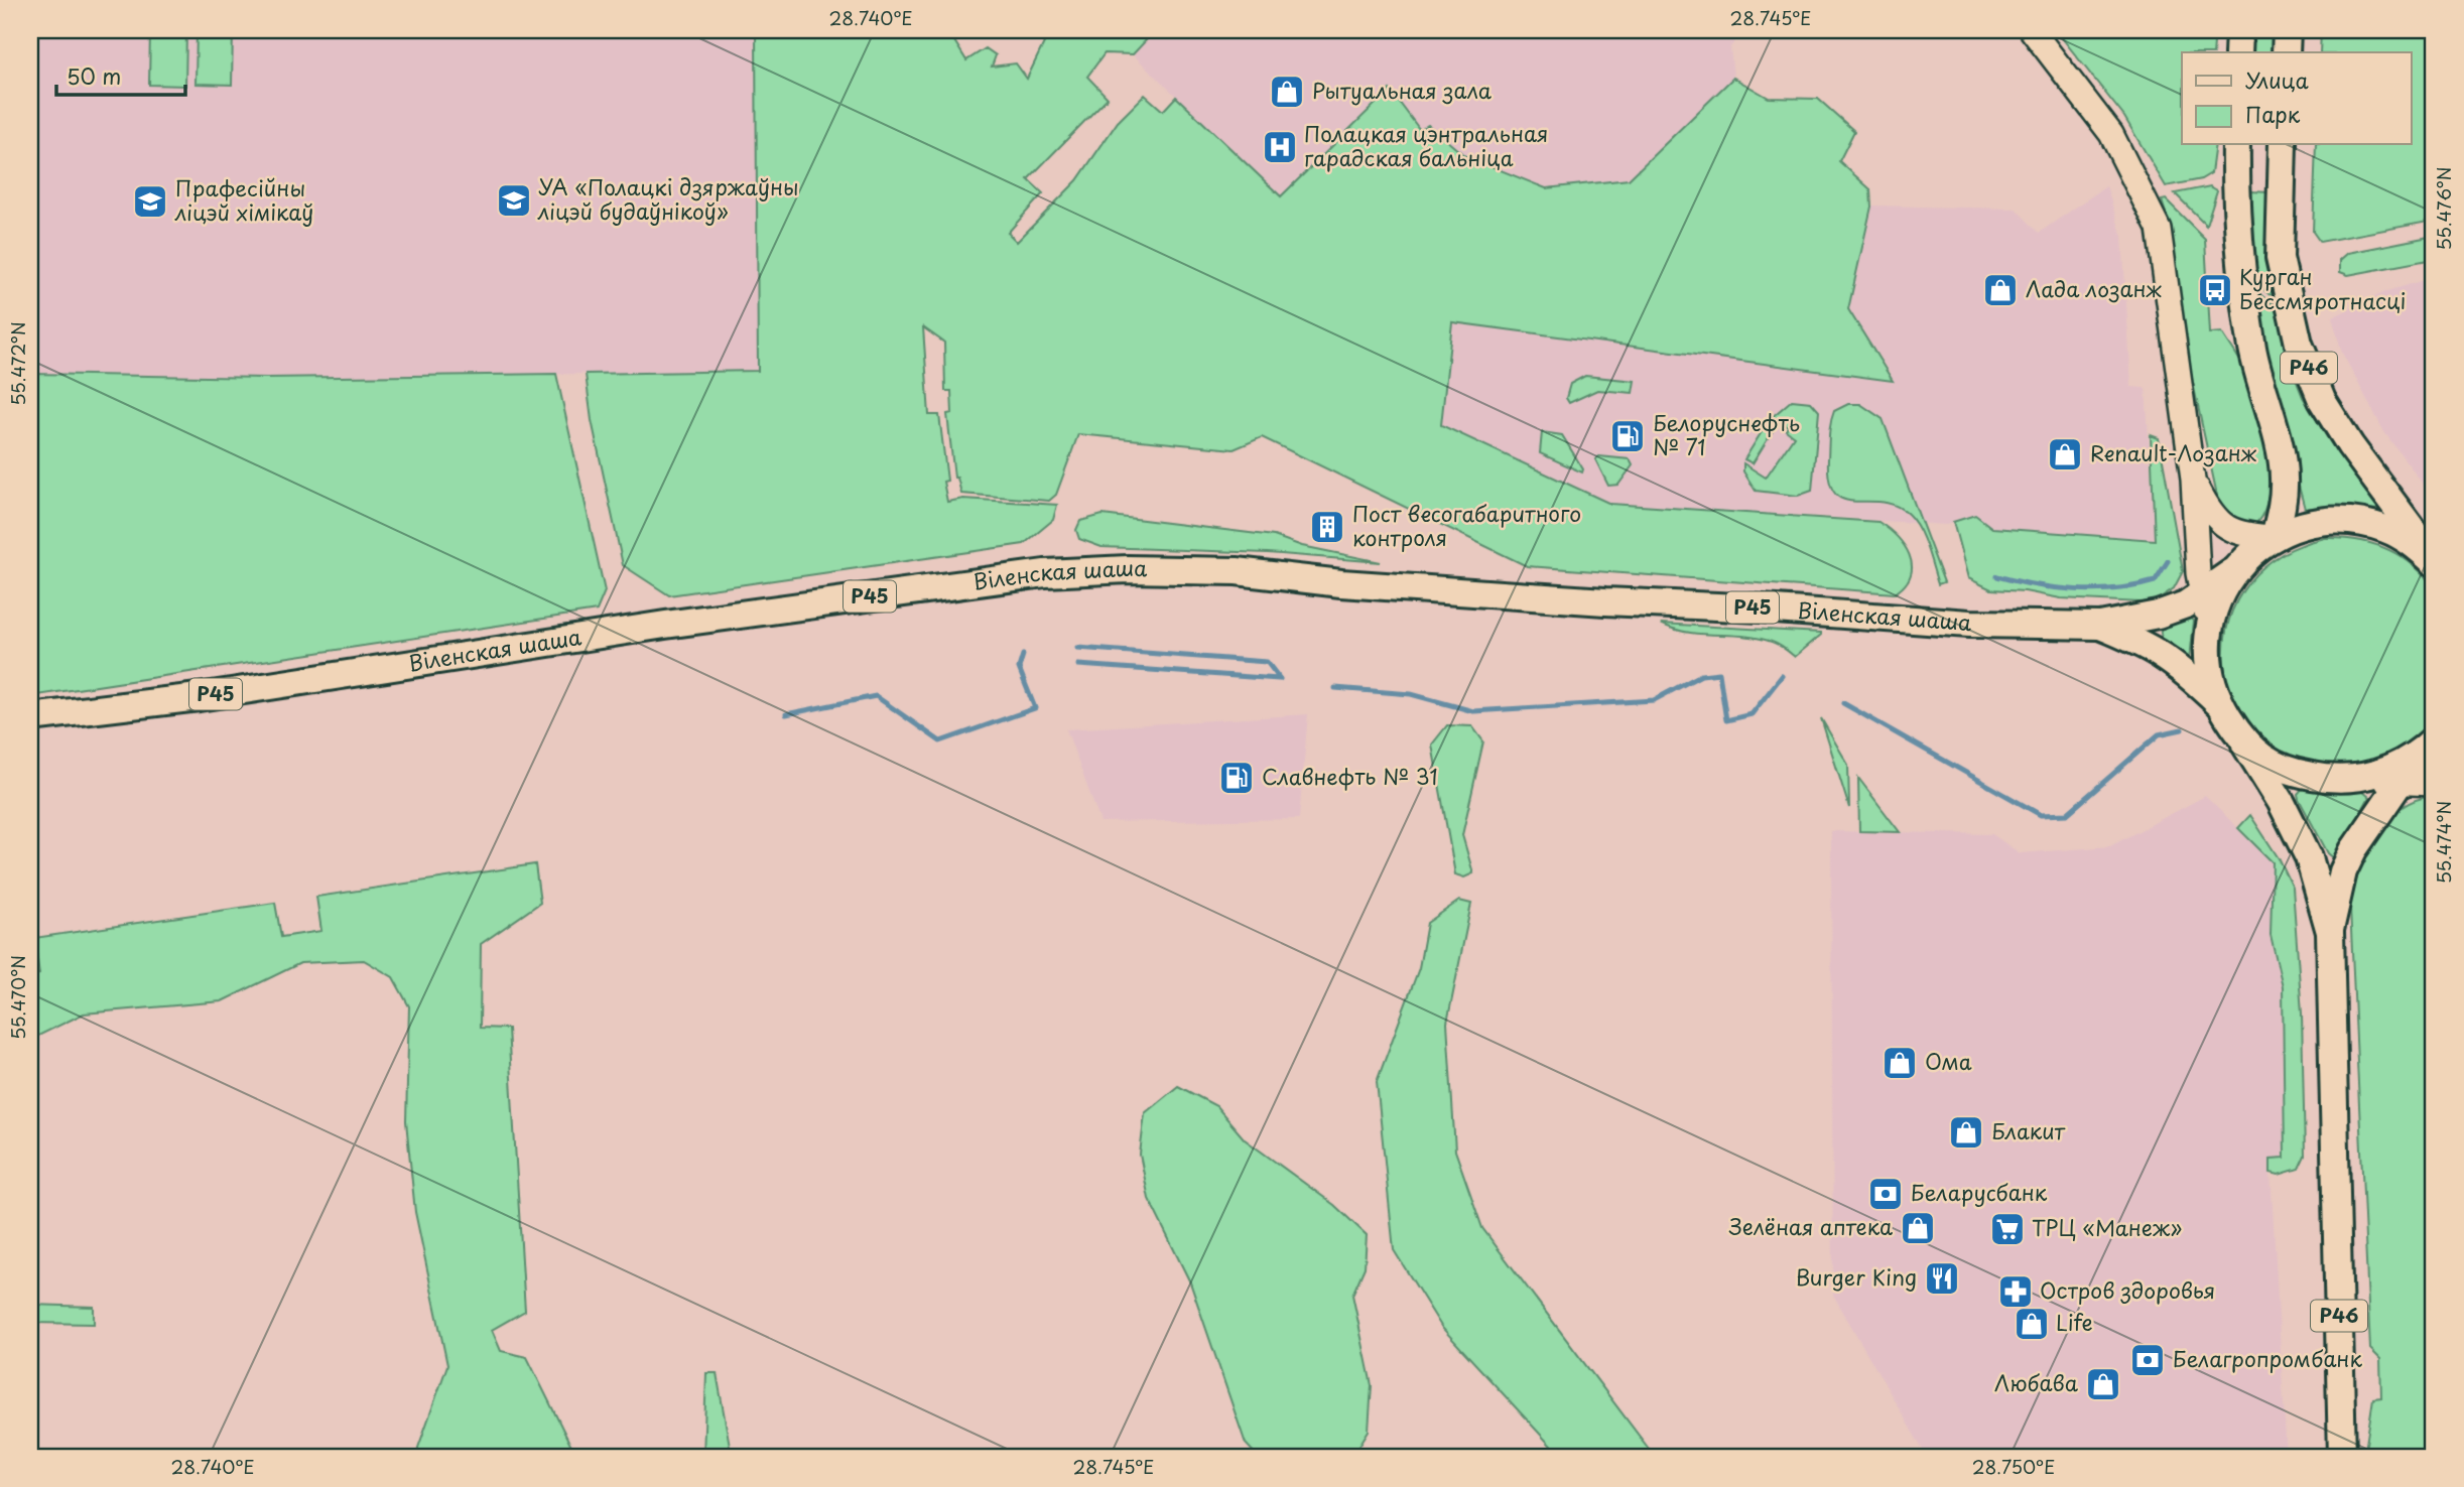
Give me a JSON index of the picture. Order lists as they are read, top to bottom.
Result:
{
  "streets": {
    "main road": ["Р46", "Віленская шаша", "Р45"]
  },
  "crossings": [
    ["Р46", "Р45"],
    ["Віленская шаша", "Р45"]
  ],
  "places": {
    "shop": [
      "Рытуальная зала",
      "Лада лозанж",
      "Renault-Лозанж",
      "Ома",
      "Блакит",
      "Зелёная аптека",
      "Life",
      "Любава"
    ],
    "hospital": ["Полацкая цэнтральная гарадская бальніца"],
    "school or university": ["УА «Полацкі дзяржаўны ліцэй будаўнікоў»", "Прафесійны ліцэй хімікаў"],
    "bus stop": ["Курган Бессмяротнасці"],
    "fuel station": ["Белоруснефть № 71", "Славнефть № 31"],
    "building": ["Пост весогабаритного контроля"],
    "bank": ["Беларусбанк", "Белагропромбанк"],
    "supermarket": ["ТРЦ «Манеж»"],
    "restaurant": ["Burger King"],
    "pharmacy": ["Остров здоровья"]
  },
  "legend": ["Улица", "Парк"],
  "scale_bar": "50 m",
  "coordinates": [
    "28.740°E",
    "28.745°E",
    "55.476°N",
    "55.472°N",
    "55.474°N",
    "55.470°N",
    "28.750°E"
  ]
}
